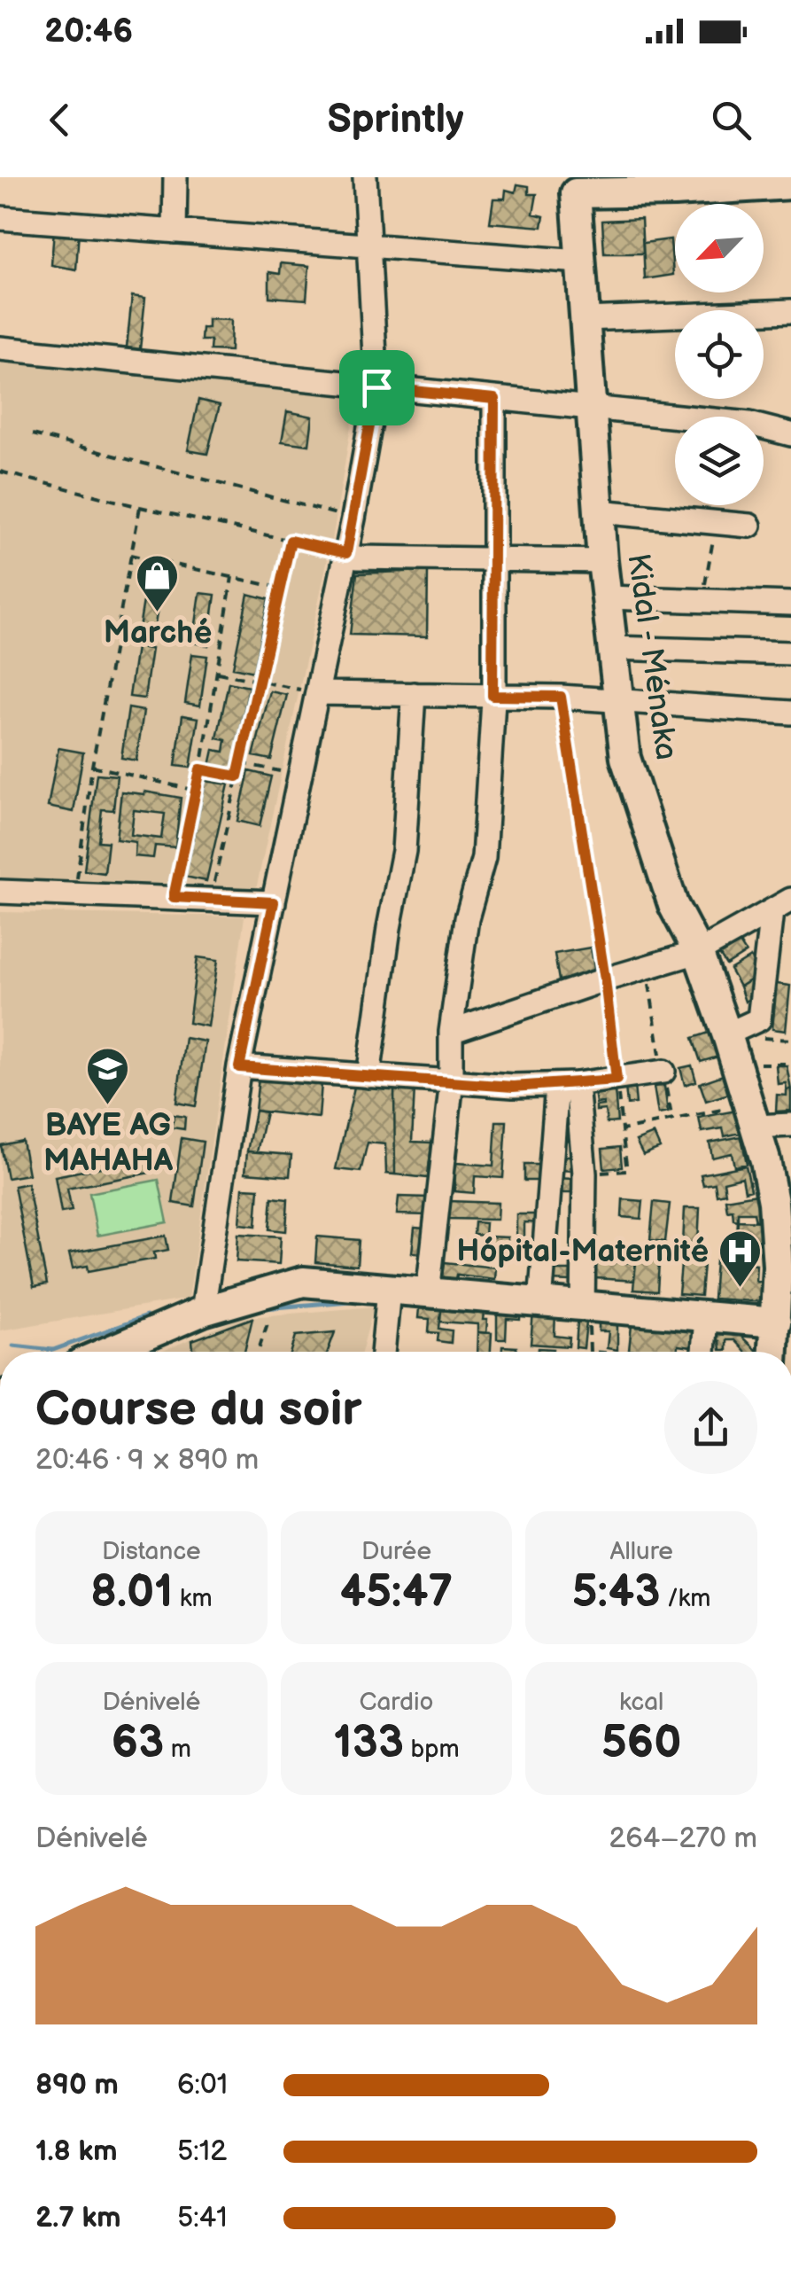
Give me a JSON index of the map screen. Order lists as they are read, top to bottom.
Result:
{
  "streets": {
    "main road": ["Kidal - Ménaka"]
  },
  "places": {
    "shop": ["Marché"],
    "school or university": ["BAYE AG MAHAHA"],
    "hospital": ["Hópital-Maternité"]
  },
  "north": "bottom left",
  "page": {
    "status": "20:46",
    "header": "Sprintly",
    "heading": ["Course du soir", "20:46 · 9 × 890 m"],
    "stats": [
      ["Distance", "8.01 km"],
      ["Durée", "45:47"],
      ["Allure", "5:43 /km"],
      ["Dénivelé", "63 m"],
      ["Cardio", "133 bpm"],
      ["kcal", "560"]
    ],
    "chart": ["Dénivelé", "264–270 m"],
    "list": [
      {
        "name": "890 m",
        "note": "6:01"
      },
      {
        "name": "1.8 km",
        "note": "5:12"
      },
      {
        "name": "2.7 km",
        "note": "5:41"
      }
    ]
  }
}
